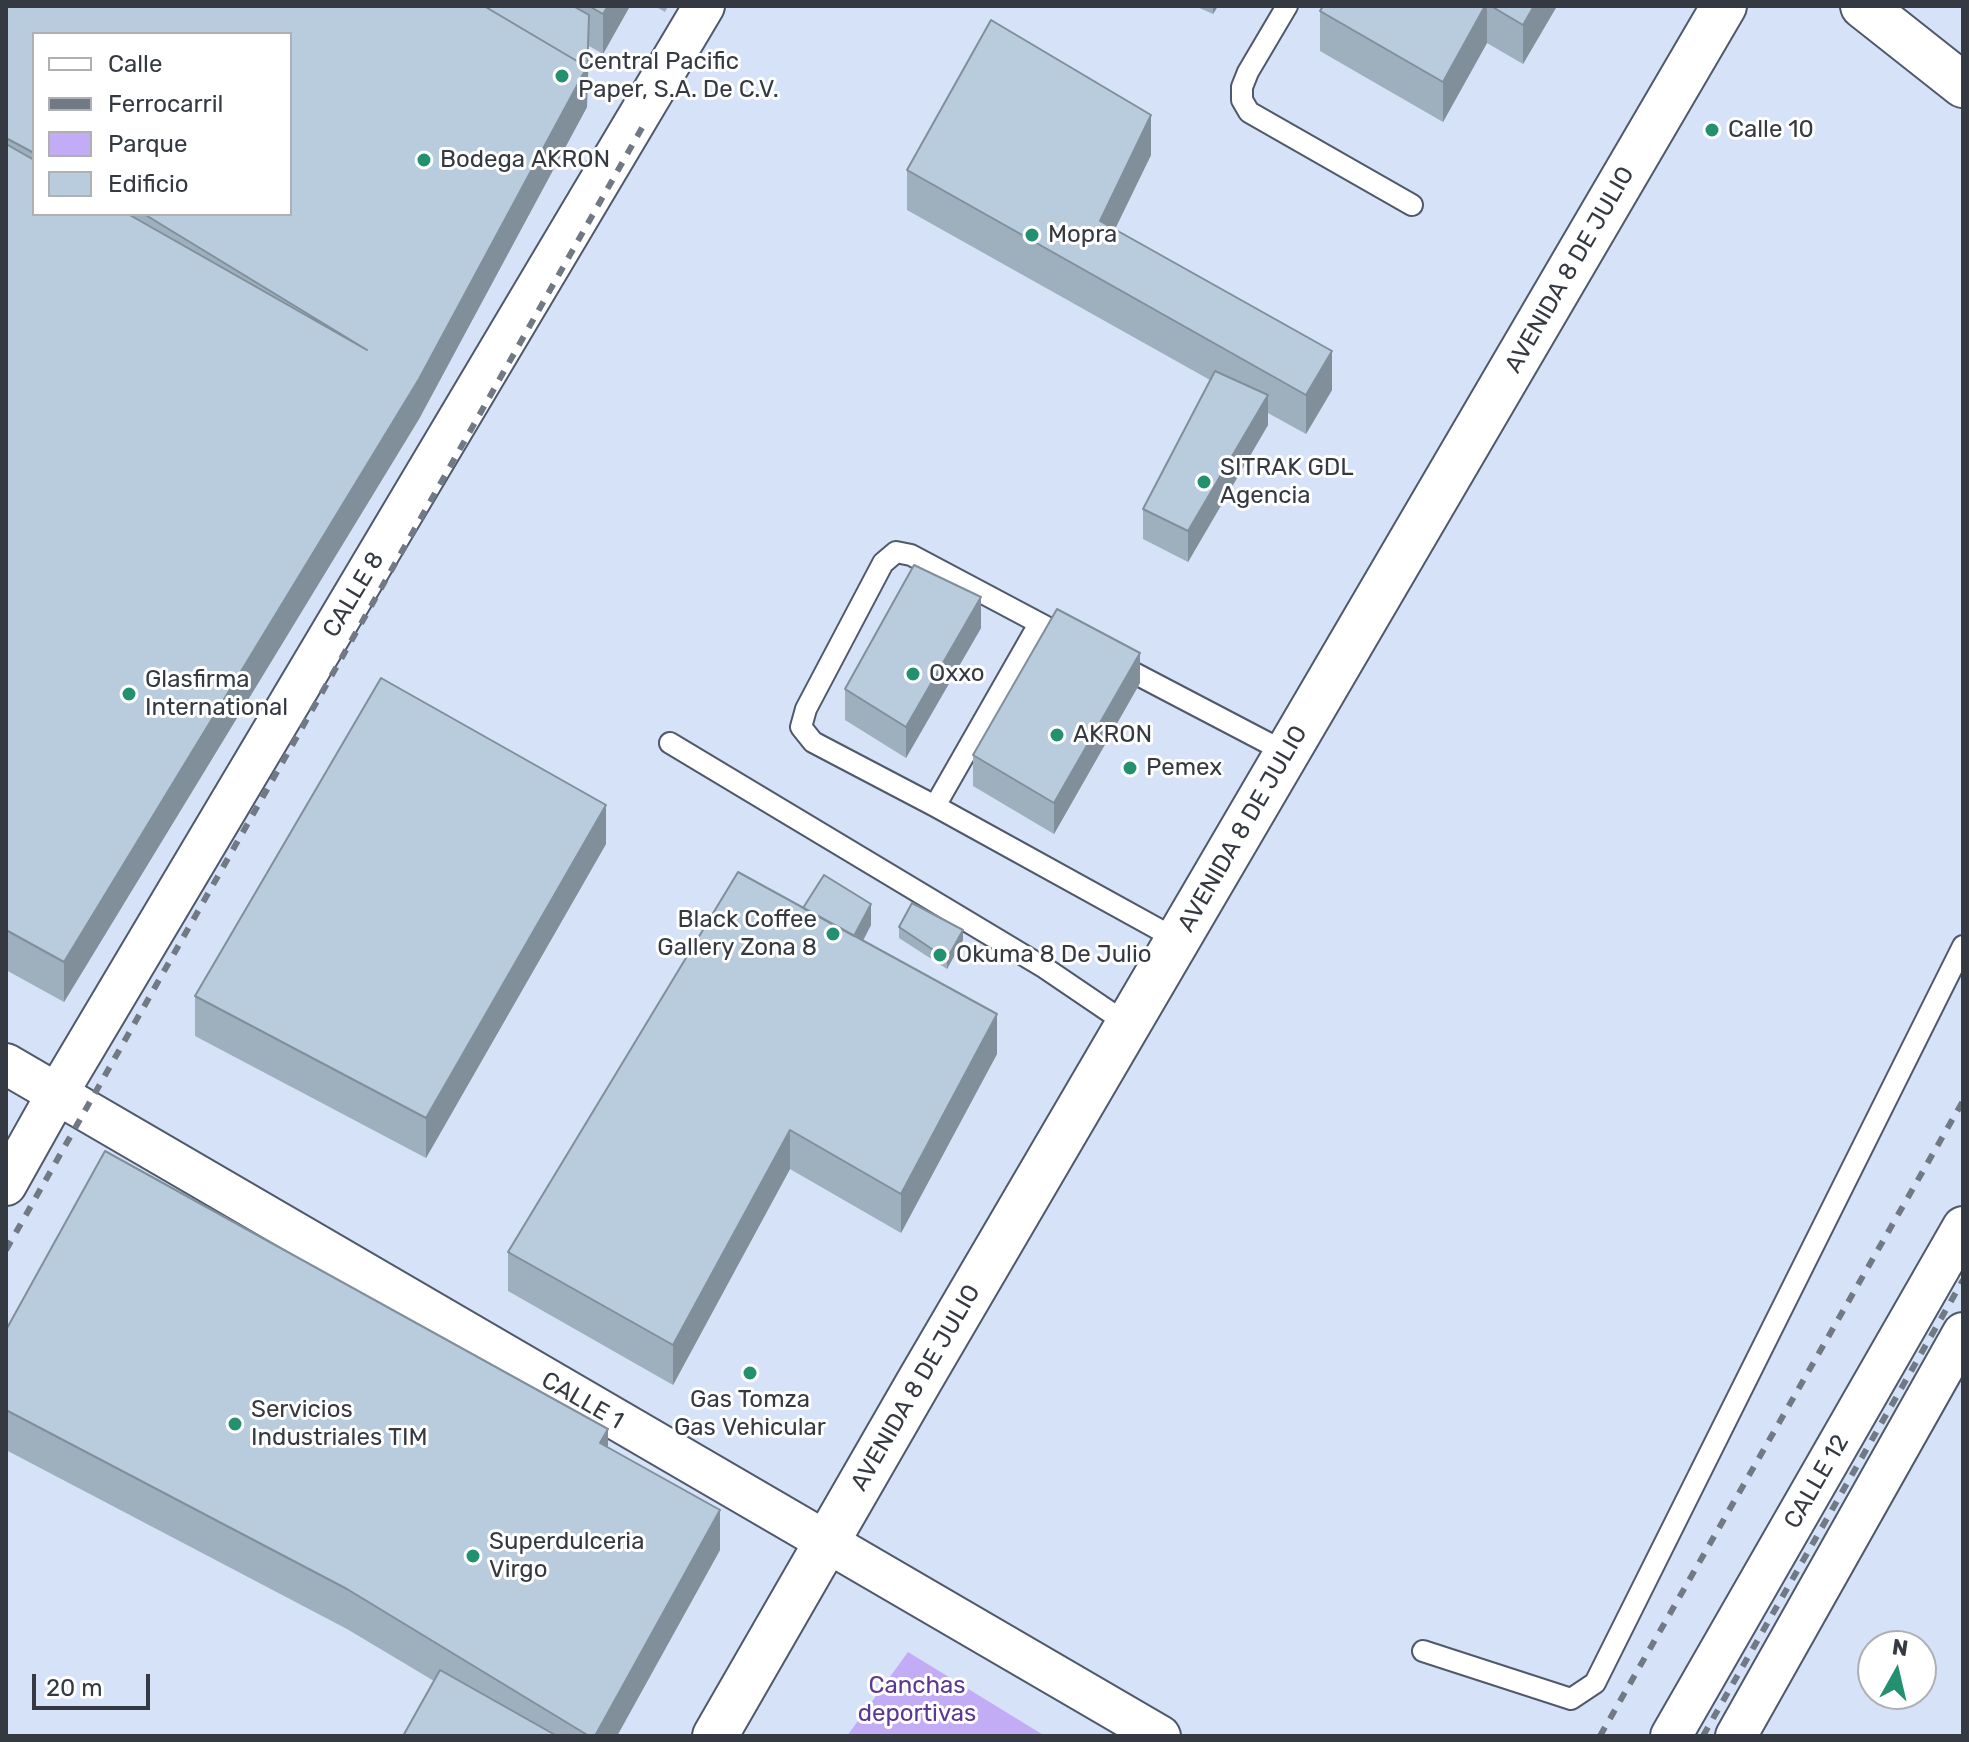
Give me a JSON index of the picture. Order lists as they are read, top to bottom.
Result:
{
  "streets": {
    "main road": ["AVENIDA 8 DE JULIO"],
    "street": ["CALLE 8", "CALLE 1", "CALLE 12"]
  },
  "crossings": [
    ["AVENIDA 8 DE JULIO", "CALLE 1"],
    ["CALLE 8", "CALLE 1"]
  ],
  "parks": ["Canchas deportivas"],
  "places": [
    "Central Pacific Paper, S.A. De C.V.",
    "Calle 10",
    "Bodega AKRON",
    "Mopra",
    "SITRAK GDL Agencia",
    "Oxxo",
    "Glasfirma International",
    "AKRON",
    "Pemex",
    "Black Coffee Gallery Zona 8",
    "Okuma 8 De Julio",
    "Gas Tomza Gas Vehicular",
    "Servicios Industriales TIM",
    "Superdulceria Virgo"
  ],
  "legend": [
    "Calle",
    "Ferrocarril",
    "Parque",
    "Edificio"
  ],
  "scale_bar": "20 m",
  "north": "top"
}
